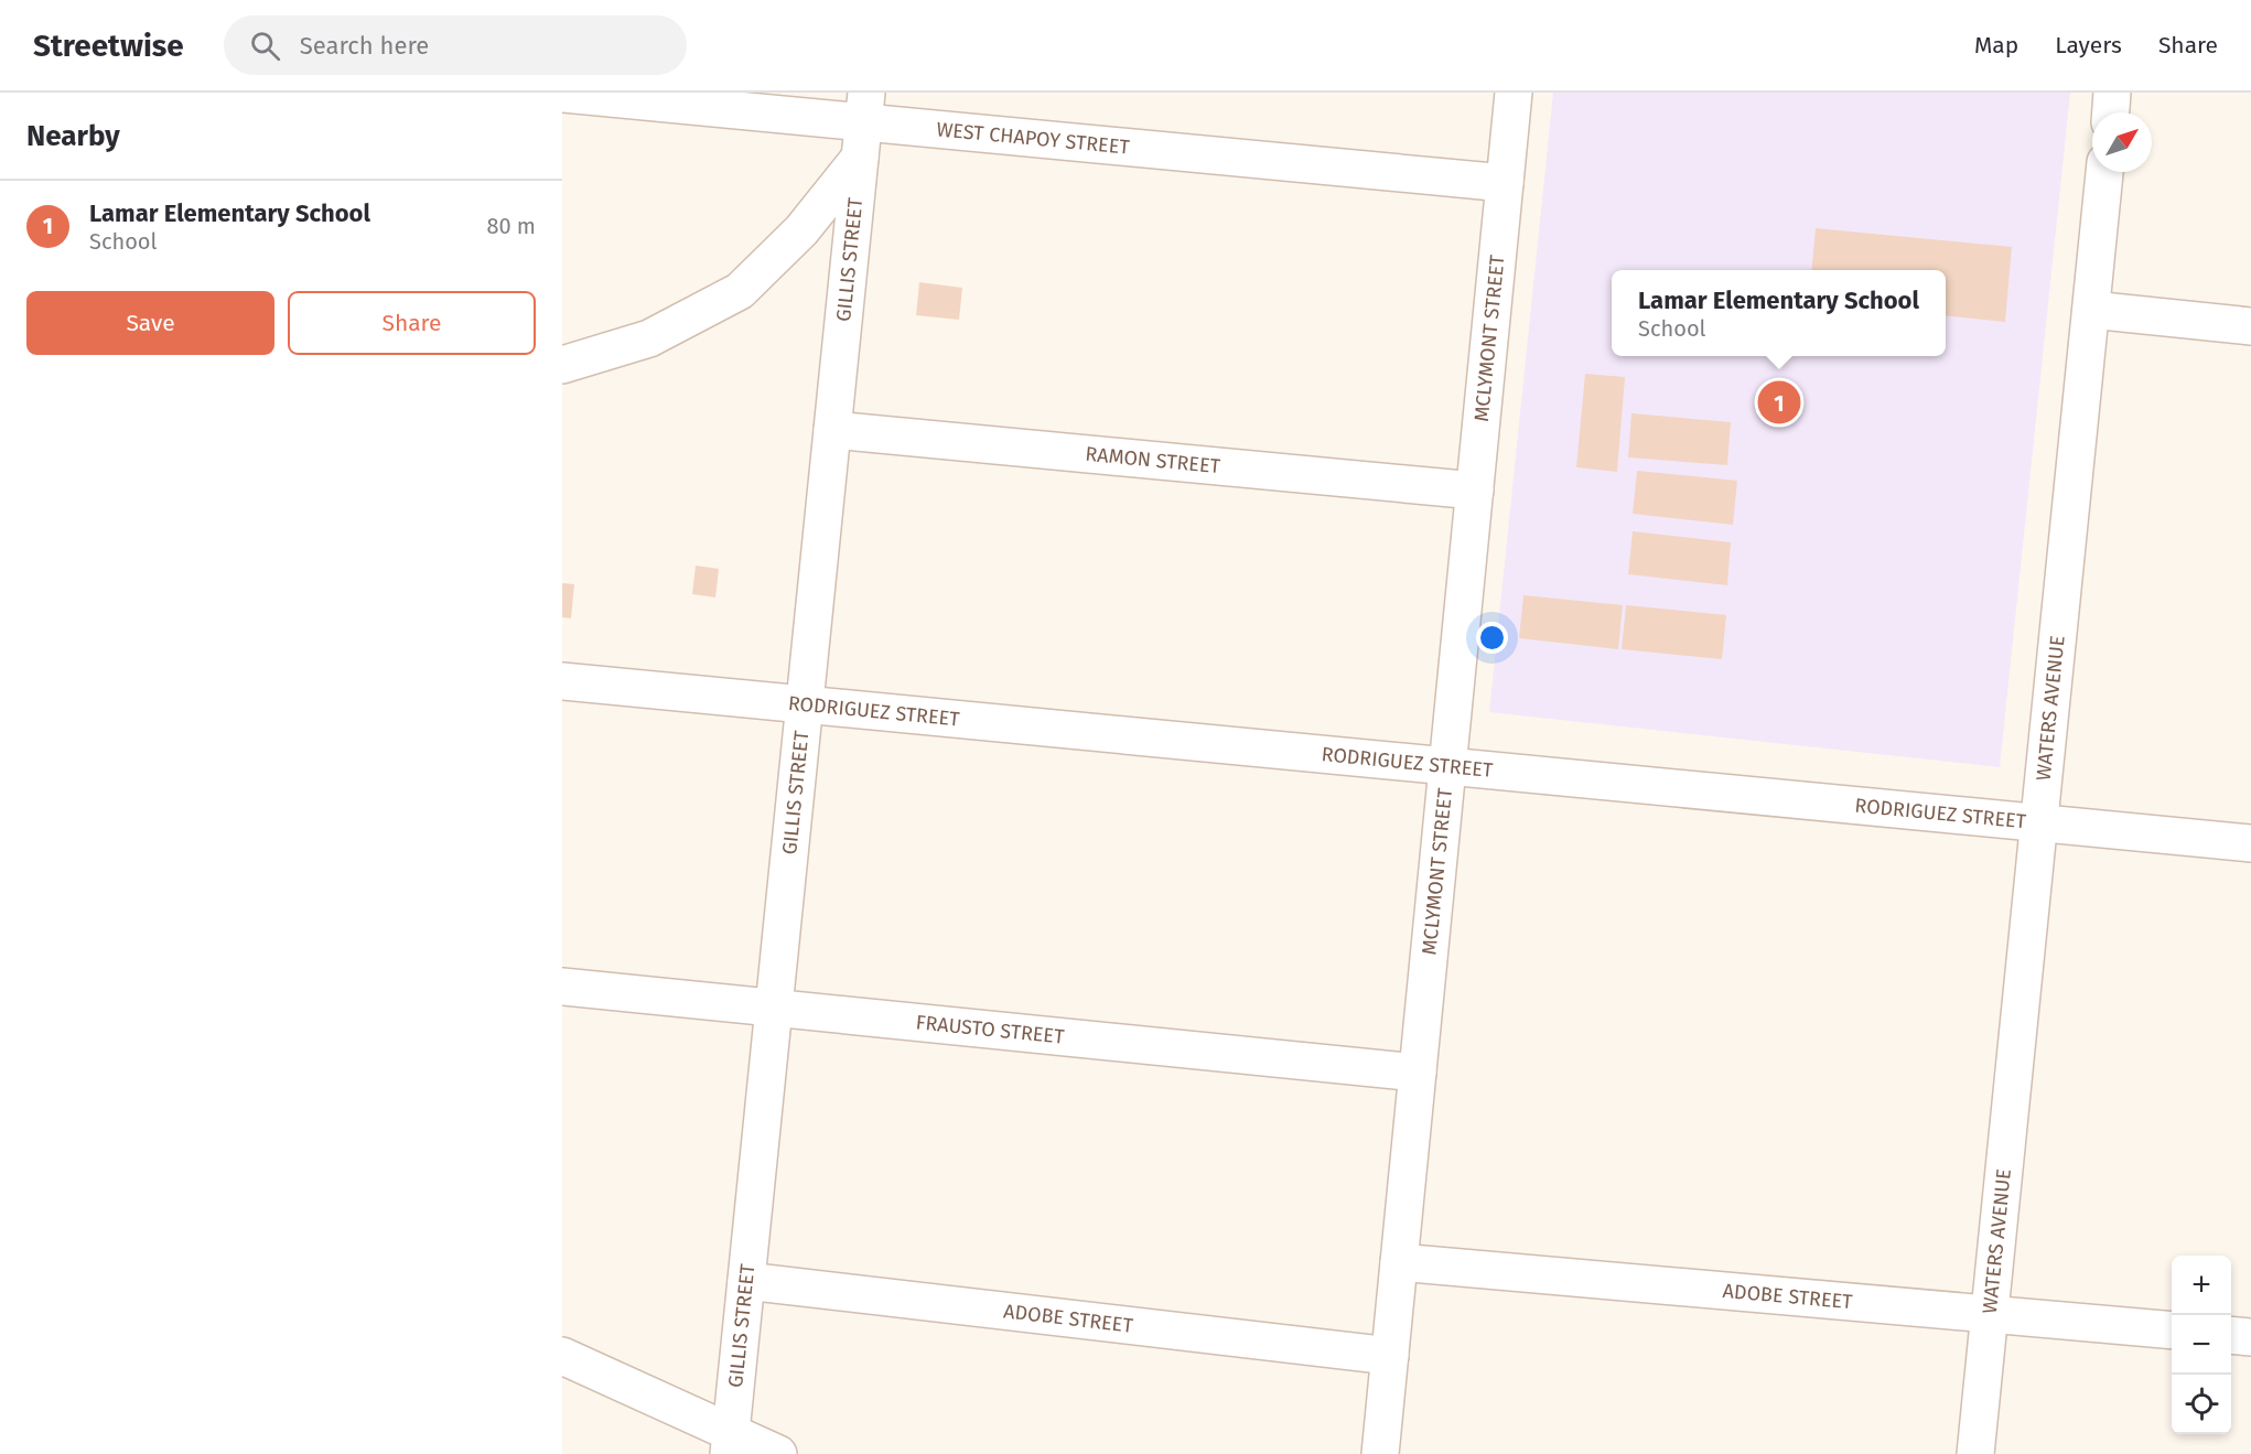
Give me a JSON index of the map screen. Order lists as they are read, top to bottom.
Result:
{
  "streets": {
    "street": [
      "WEST CHAPOY STREET",
      "GILLIS STREET",
      "MCLYMONT STREET",
      "RAMON STREET",
      "WATERS AVENUE",
      "RODRIGUEZ STREET",
      "FRAUSTO STREET",
      "ADOBE STREET"
    ]
  },
  "crossings": [
    ["WEST CHAPOY STREET", "GILLIS STREET"],
    ["WEST CHAPOY STREET", "MCLYMONT STREET"],
    ["GILLIS STREET", "RAMON STREET"],
    ["GILLIS STREET", "RODRIGUEZ STREET"],
    ["GILLIS STREET", "FRAUSTO STREET"],
    ["GILLIS STREET", "ADOBE STREET"],
    ["MCLYMONT STREET", "RAMON STREET"],
    ["MCLYMONT STREET", "RODRIGUEZ STREET"],
    ["MCLYMONT STREET", "FRAUSTO STREET"],
    ["MCLYMONT STREET", "ADOBE STREET"],
    ["WATERS AVENUE", "RODRIGUEZ STREET"],
    ["WATERS AVENUE", "ADOBE STREET"]
  ],
  "north": "top right",
  "page": {
    "header": "Streetwise",
    "search": "Search here",
    "nav": ["Map", "Layers", "Share"],
    "heading": "Nearby",
    "list": [
      {
        "mark": "1",
        "name": "Lamar Elementary School",
        "note": "School",
        "value": "80 m"
      }
    ],
    "popup": ["Lamar Elementary School", "School"],
    "buttons": ["Save", "Share"],
    "pins": "1",
    "map_buttons": ["+", "−"]
  }
}
